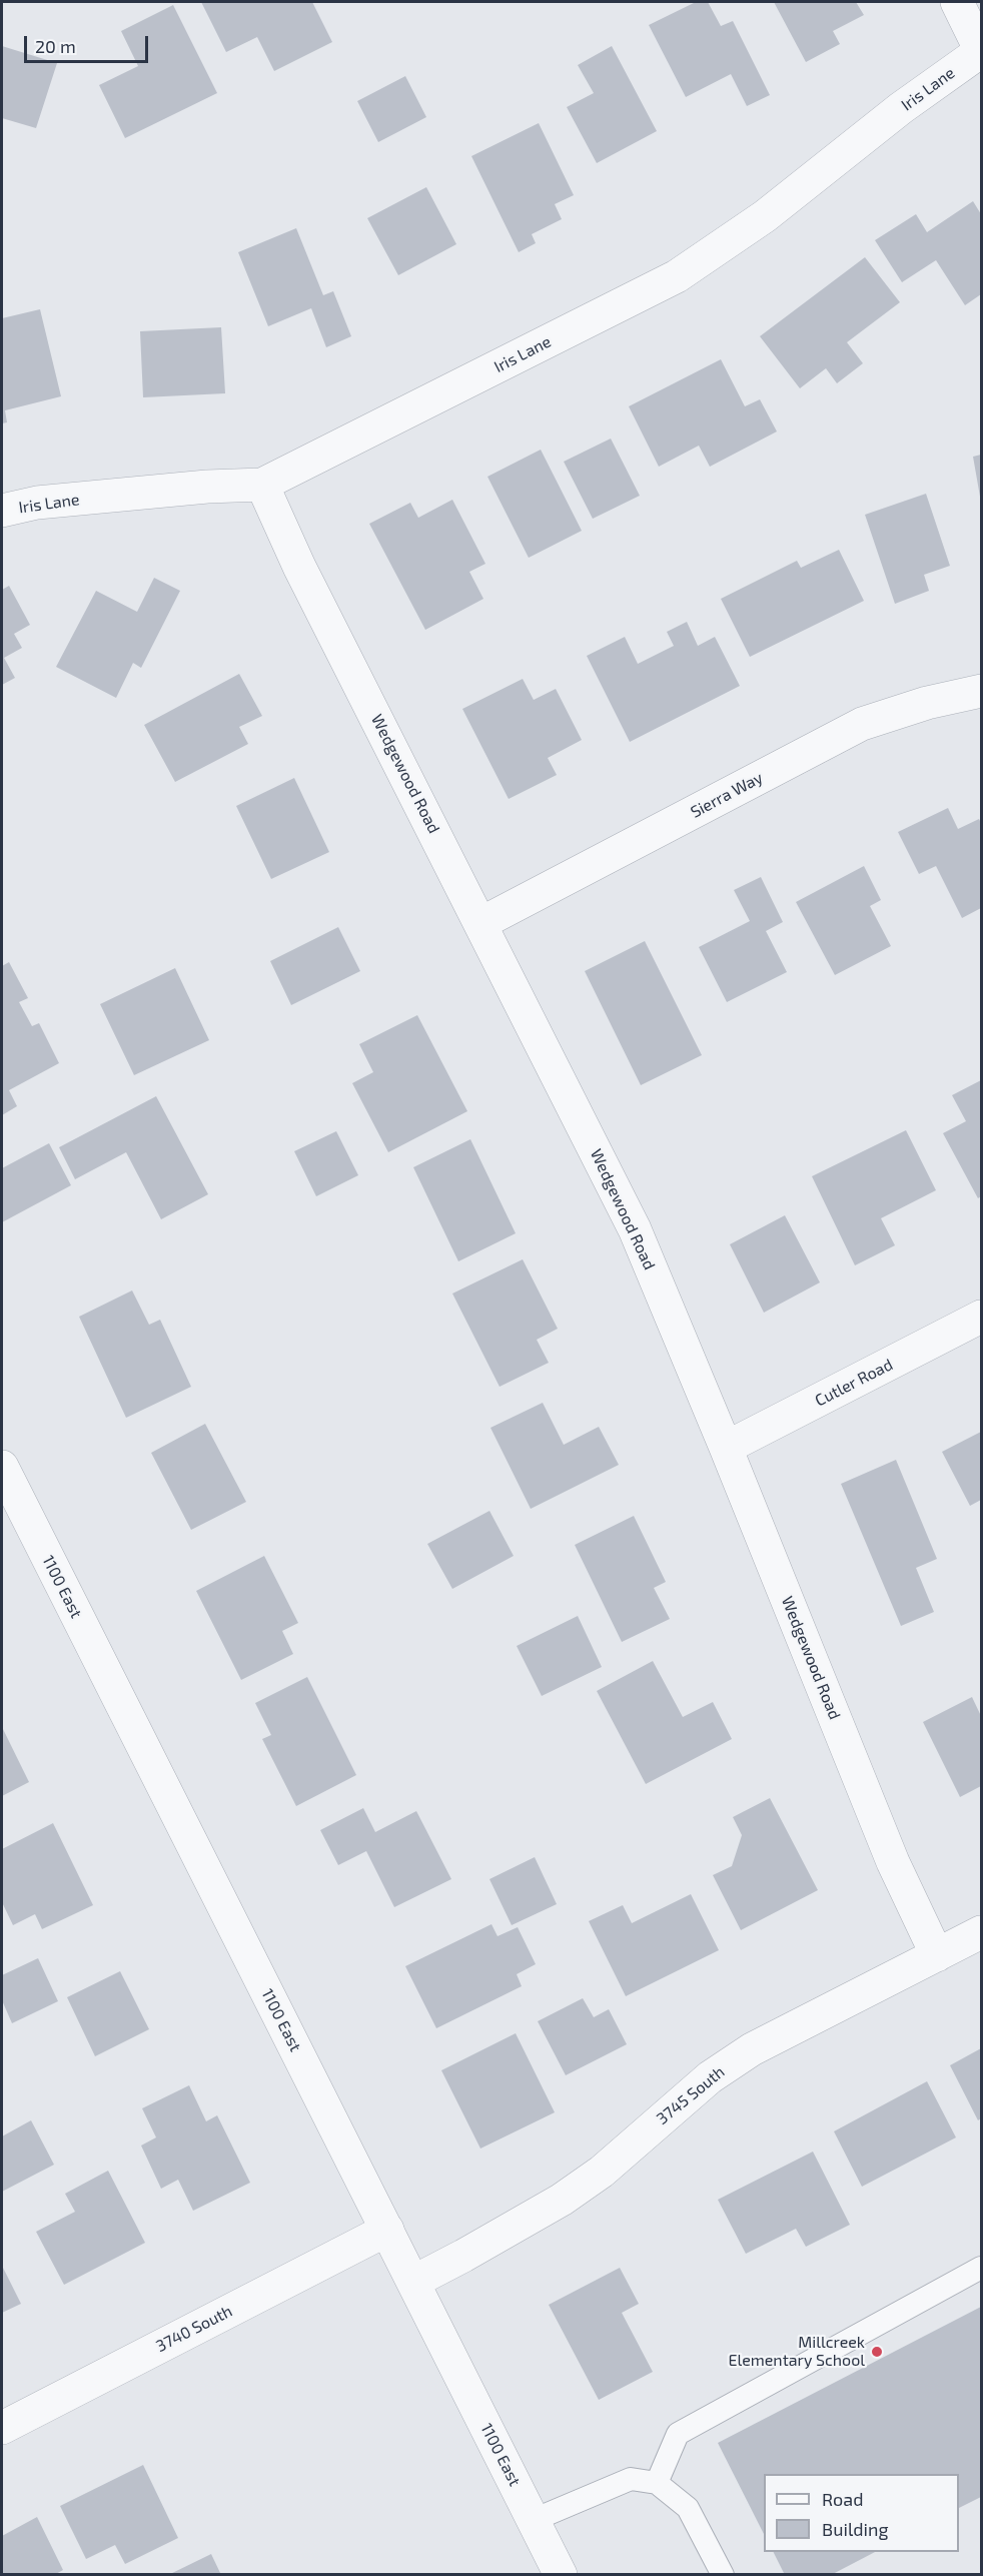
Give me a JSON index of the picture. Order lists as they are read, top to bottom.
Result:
{
  "streets": {
    "street": [
      "Iris Lane",
      "Wedgewood Road",
      "Sierra Way",
      "Cutler Road",
      "1100 East",
      "3745 South",
      "3740 South"
    ]
  },
  "crossings": [
    ["Iris Lane", "Wedgewood Road"],
    ["Wedgewood Road", "Sierra Way"],
    ["Wedgewood Road", "Cutler Road"],
    ["Wedgewood Road", "3745 South"],
    ["1100 East", "3745 South"],
    ["1100 East", "3740 South"]
  ],
  "places": ["Millcreek Elementary School"],
  "legend": ["Road", "Building"],
  "scale_bar": "20 m"
}
